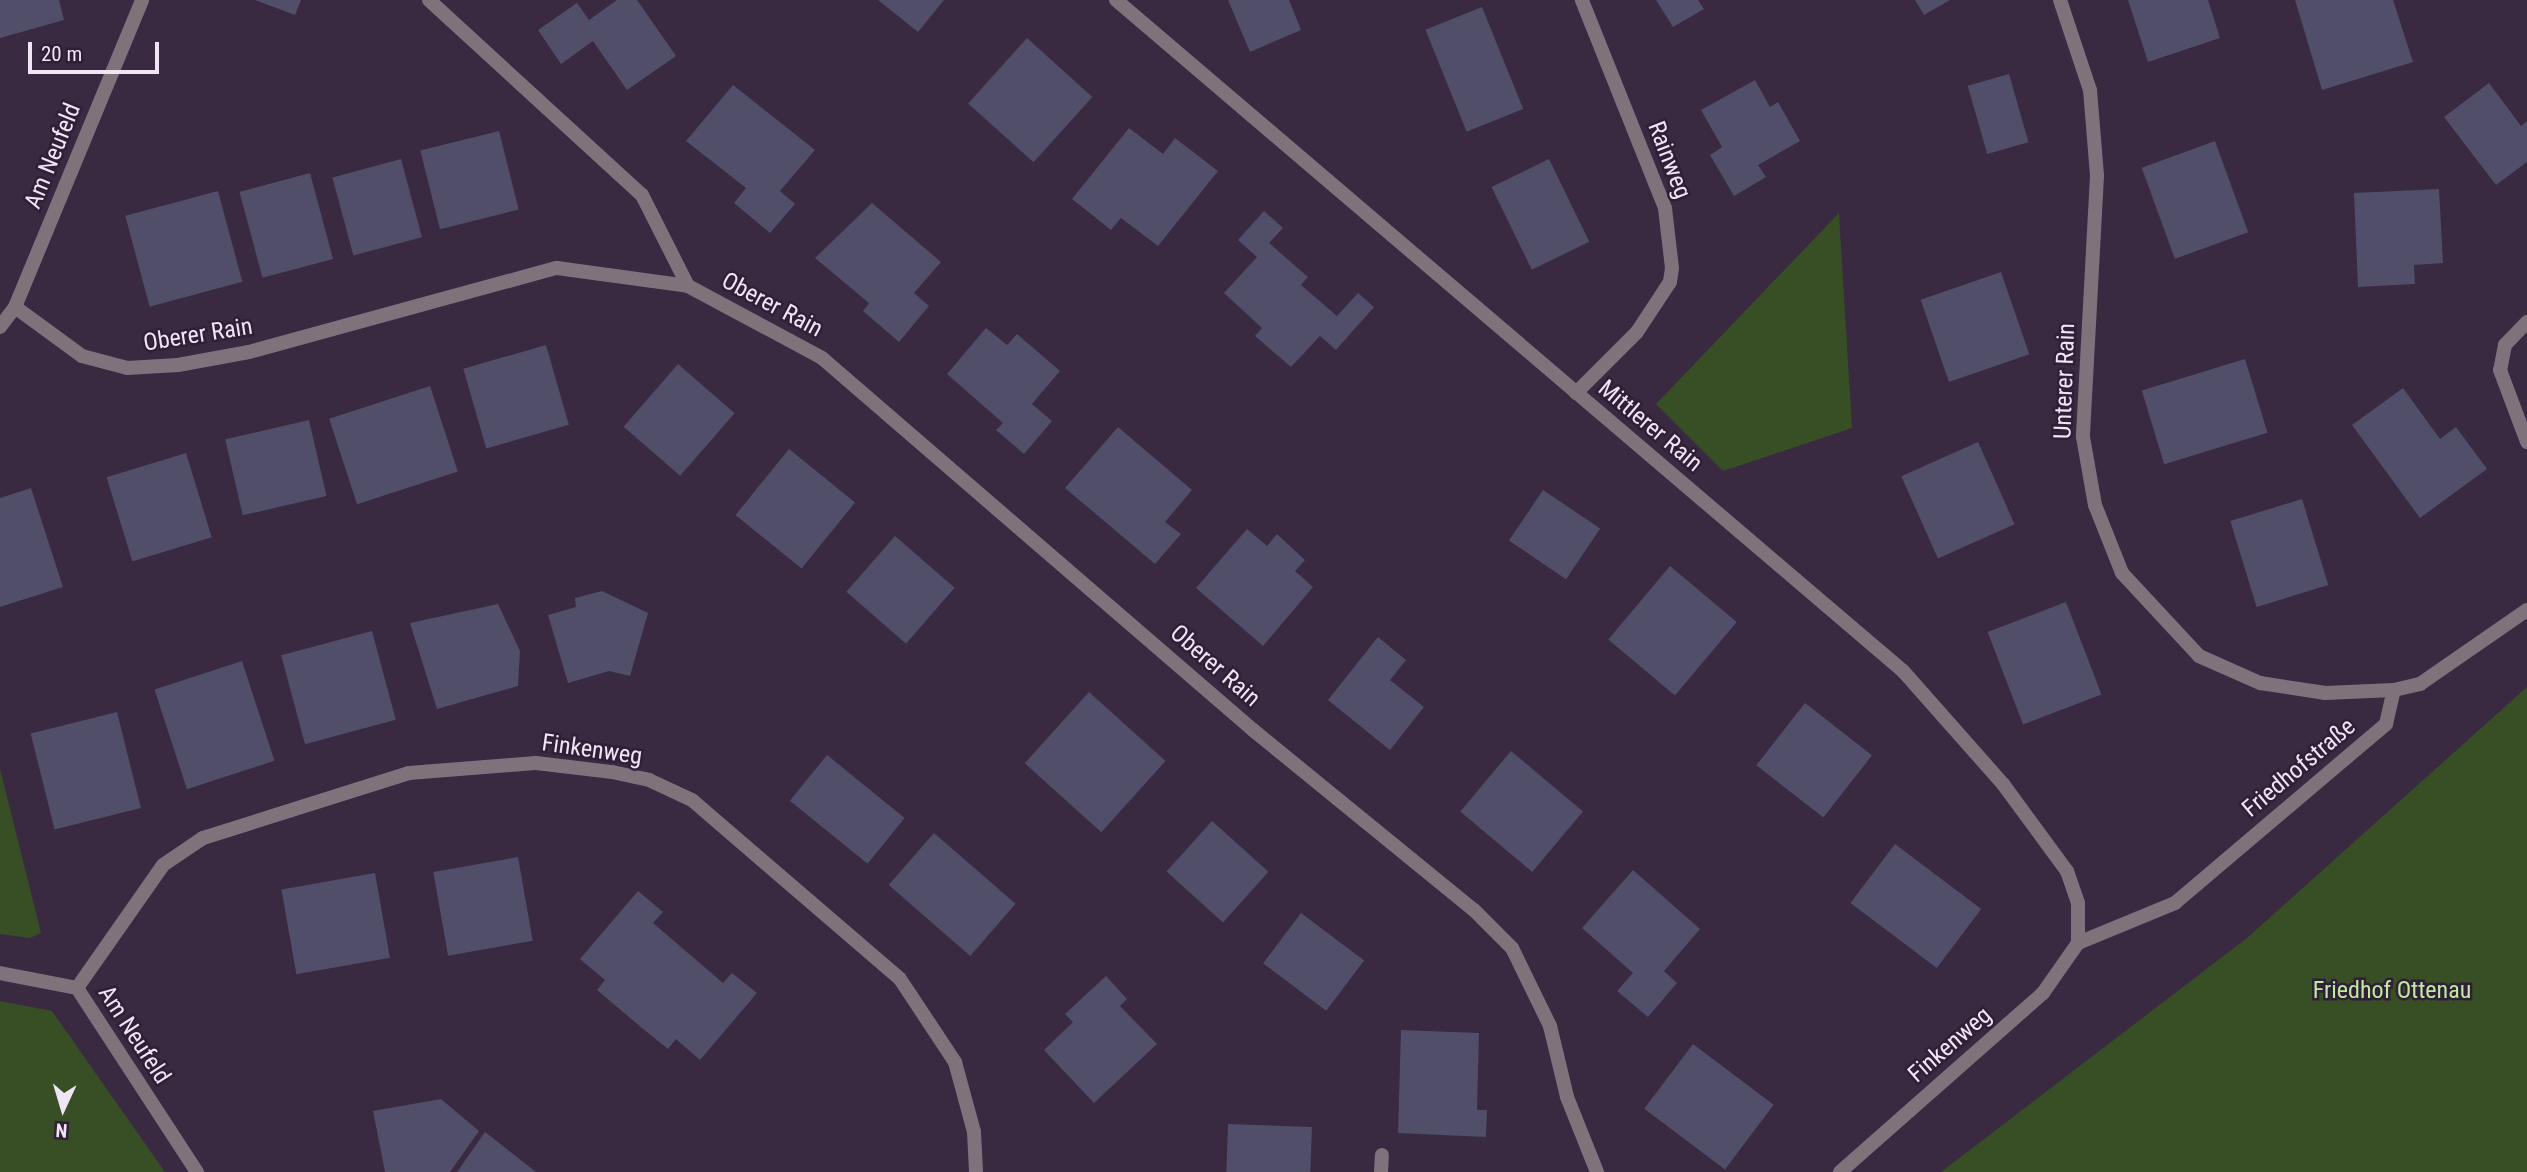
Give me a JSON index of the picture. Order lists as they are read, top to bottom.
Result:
{
  "streets": {
    "street": [
      "Am Neufeld",
      "Rainweg",
      "Oberer Rain",
      "Unterer Rain",
      "Mittlerer Rain",
      "Finkenweg",
      "Friedhofstraße"
    ]
  },
  "crossings": [
    ["Am Neufeld", "Oberer Rain"],
    ["Am Neufeld", "Finkenweg"],
    ["Rainweg", "Mittlerer Rain"],
    ["Unterer Rain", "Friedhofstraße"],
    ["Mittlerer Rain", "Finkenweg"],
    ["Mittlerer Rain", "Friedhofstraße"],
    ["Finkenweg", "Friedhofstraße"]
  ],
  "parks": ["Friedhof Ottenau"],
  "scale_bar": "20 m",
  "north": "bottom"
}
